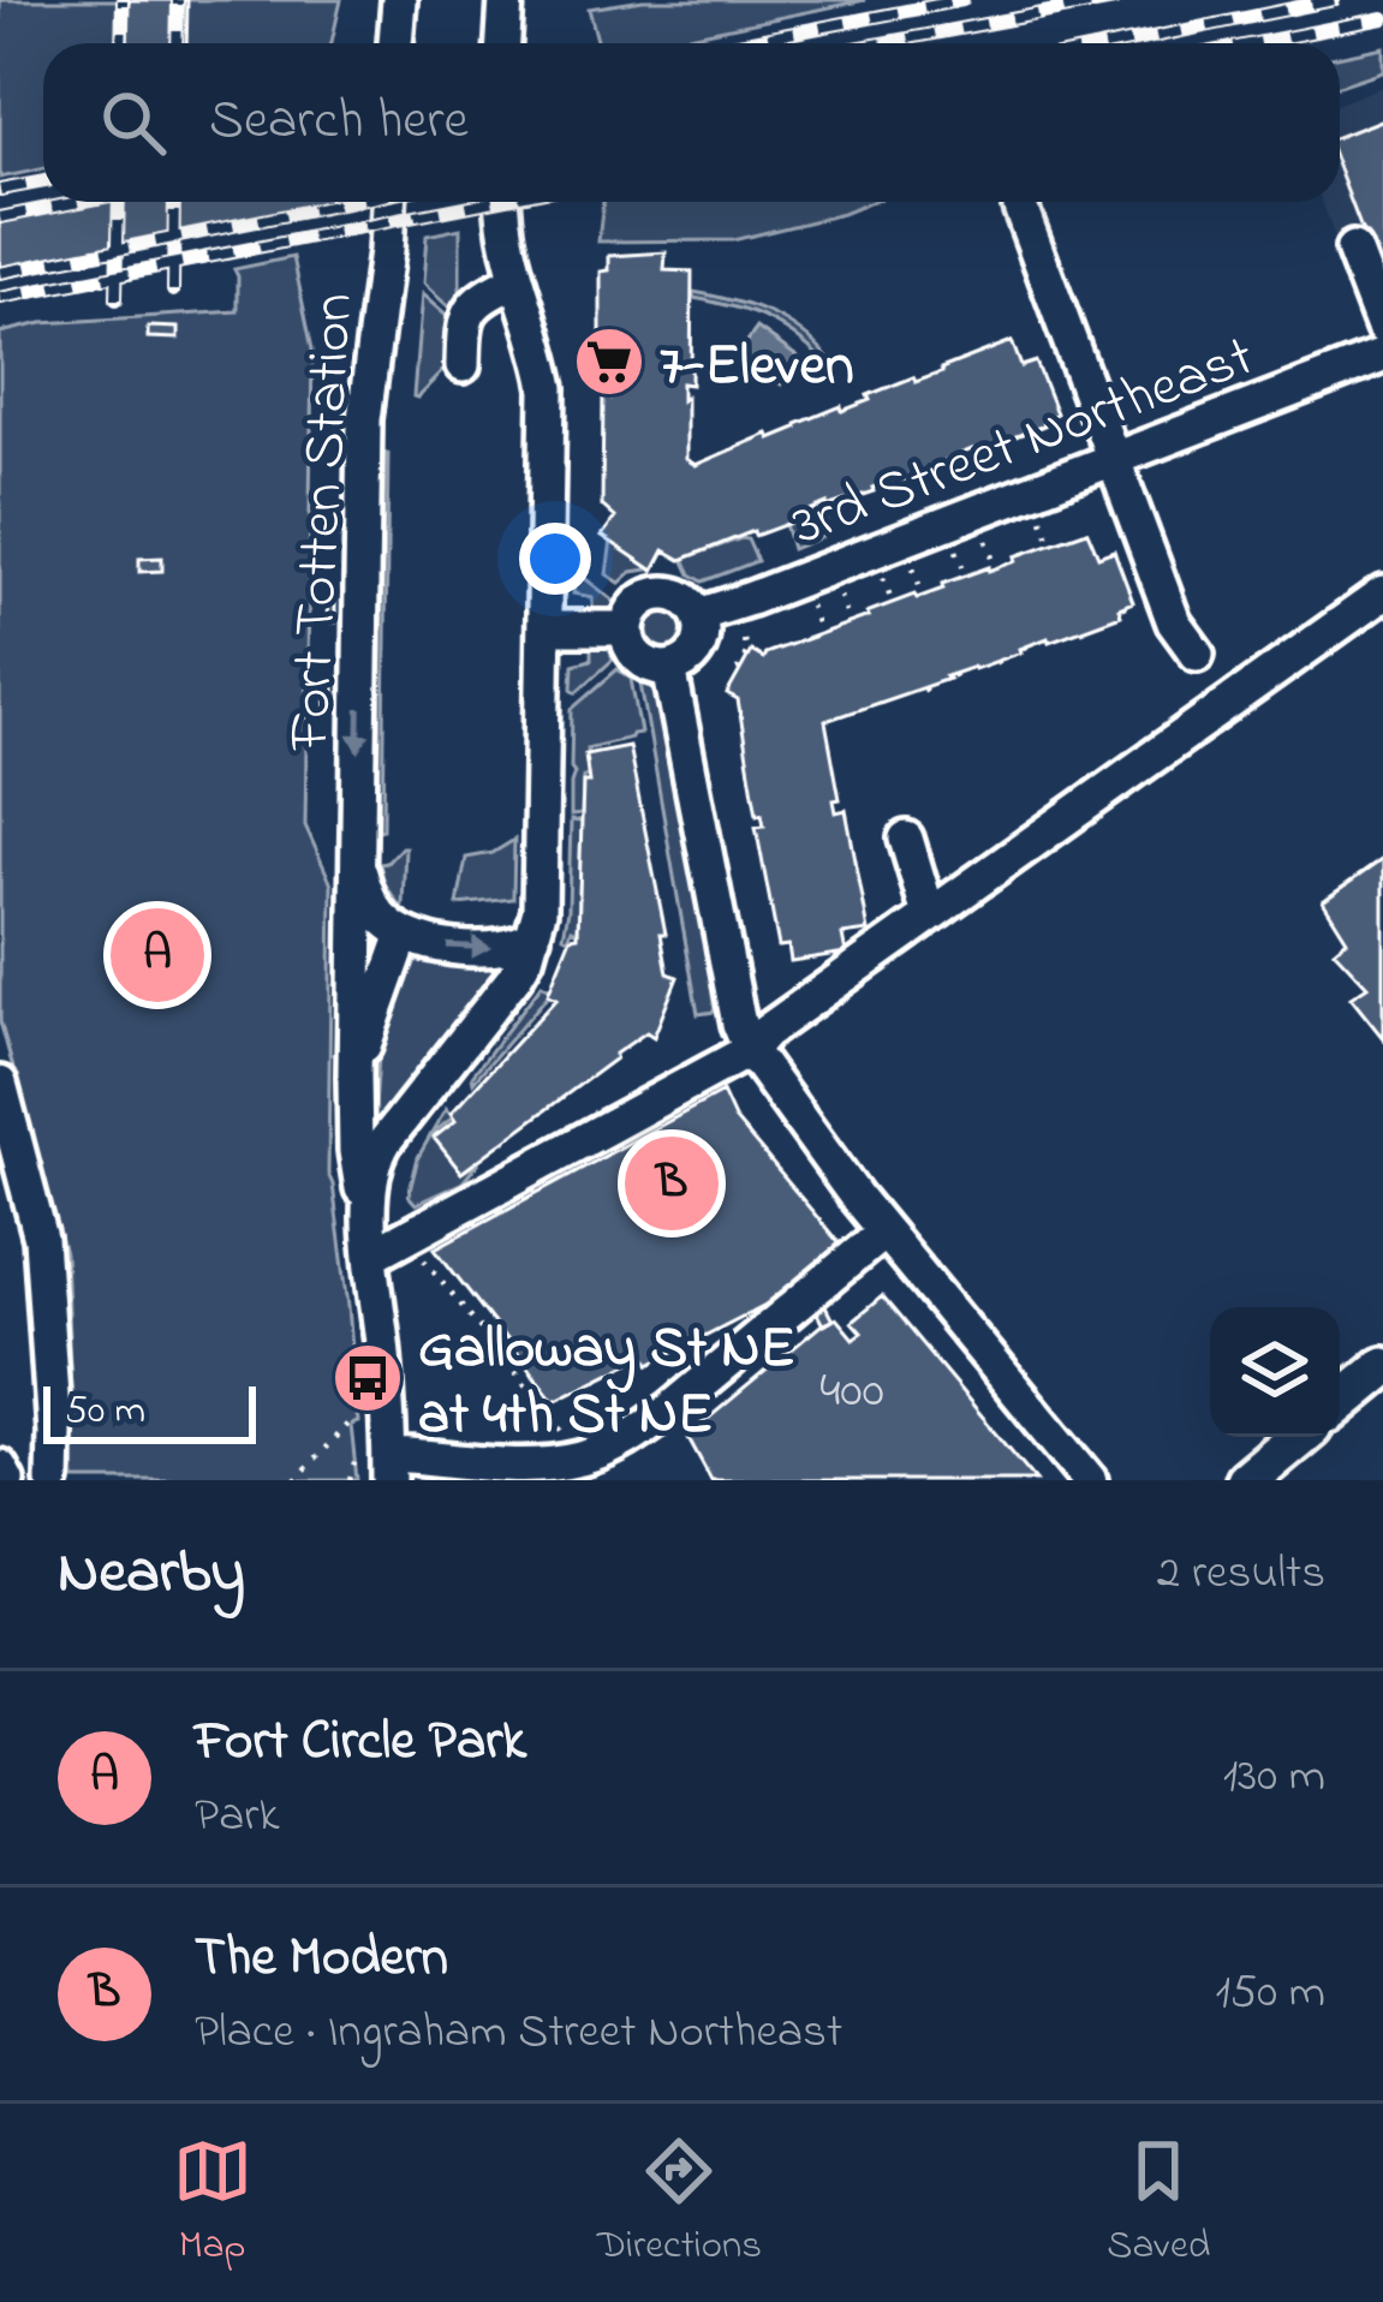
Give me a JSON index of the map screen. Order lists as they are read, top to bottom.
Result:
{
  "streets": {
    "street": ["3rd Street Northeast", "Fort Totten Station"]
  },
  "places": {
    "supermarket": ["7-Eleven"],
    "bus stop": ["Galloway St NE at 4th St NE"]
  },
  "house_numbers": ["400"],
  "scale_bar": "50 m",
  "page": {
    "search": "Search here",
    "pins": ["A", "B"],
    "scale": "50 m",
    "heading": ["Nearby", "2 results"],
    "list": [
      {
        "mark": "A",
        "name": "Fort Circle Park",
        "note": "Park",
        "value": "130 m"
      },
      {
        "mark": "B",
        "name": "The Modern",
        "note": "Place · Ingraham Street Northeast",
        "value": "150 m"
      }
    ],
    "nav": ["Map", "Directions", "Saved"]
  }
}
